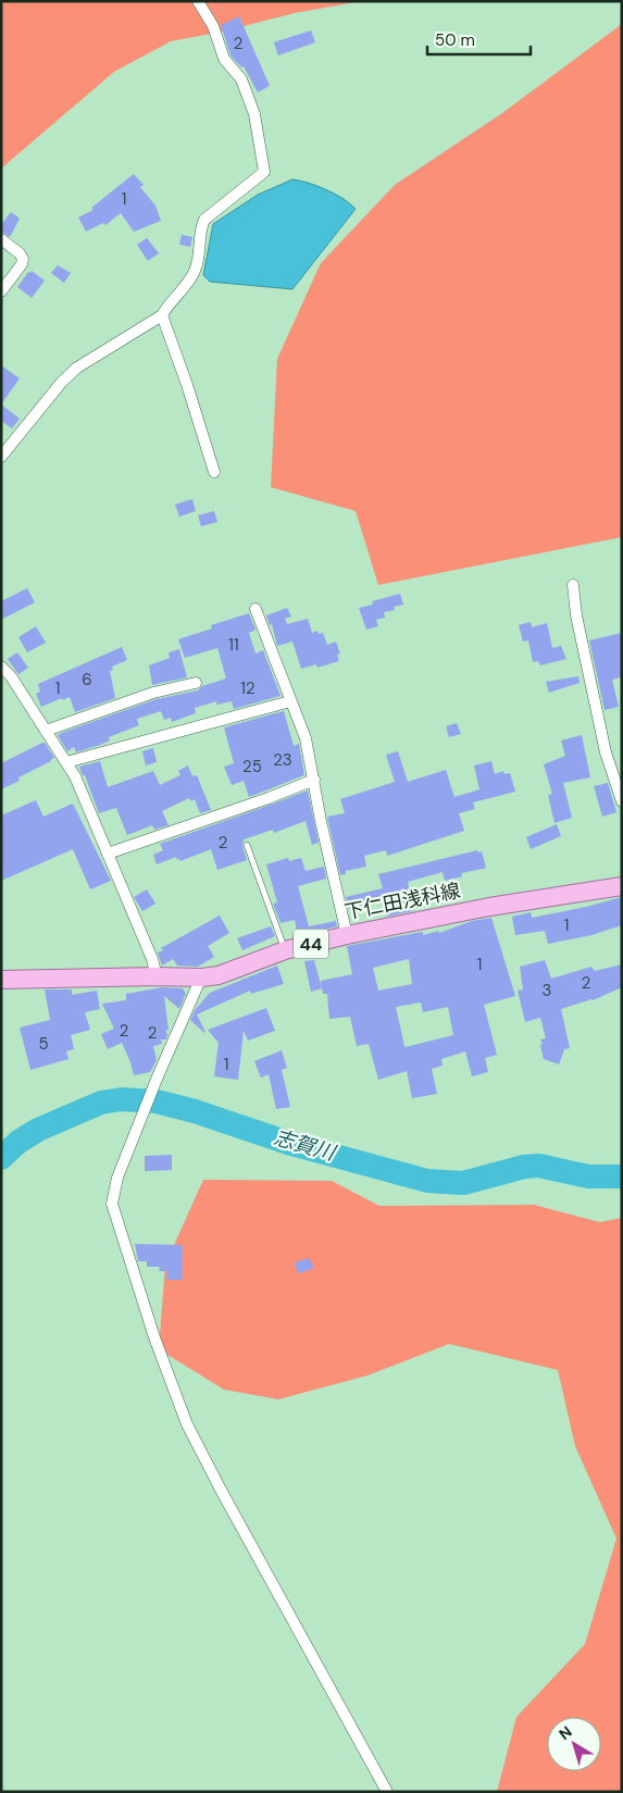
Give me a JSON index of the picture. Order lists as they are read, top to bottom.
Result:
{
  "streets": {
    "main road": ["下仁田浅科線", "44"]
  },
  "water": ["志賀川"],
  "house_numbers": [
    "2",
    "1",
    "11",
    "6",
    "1",
    "12",
    "23",
    "25",
    "2",
    "1",
    "1",
    "2",
    "3",
    "2",
    "2",
    "5",
    "1"
  ],
  "scale_bar": "50 m",
  "north": "top left"
}
